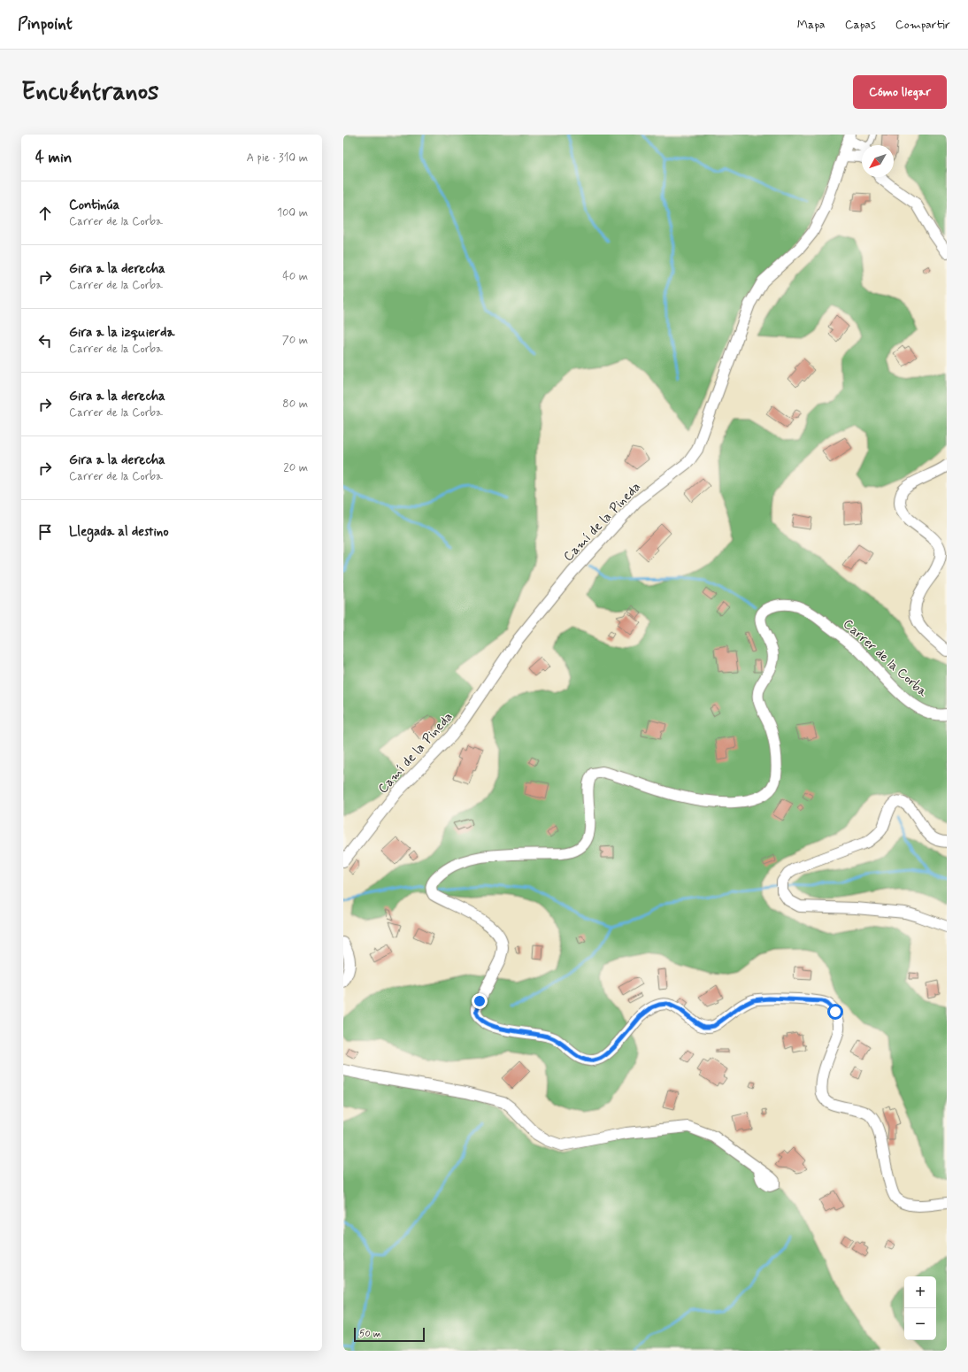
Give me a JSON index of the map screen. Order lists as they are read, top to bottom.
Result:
{
  "streets": {
    "street": ["Camí de la Pineda", "Carrer de la Corba"]
  },
  "scale_bar": "50 m",
  "north": "bottom left",
  "page": {
    "header": "Pinpoint",
    "nav": ["Mapa", "Capas", "Compartir"],
    "buttons": "Cómo llegar",
    "title": "Encuéntranos",
    "heading": ["4 min", "A pie · 310 m"],
    "list": [
      ["Continúa", "Carrer de la Corba", "100 m"],
      ["Gira a la derecha", "Carrer de la Corba", "40 m"],
      ["Gira a la izquierda", "Carrer de la Corba", "70 m"],
      ["Gira a la derecha", "Carrer de la Corba", "80 m"],
      ["Gira a la derecha", "Carrer de la Corba", "20 m"],
      "Llegada al destino"
    ],
    "map_buttons": ["+", "−"],
    "scale": "50 m"
  }
}
